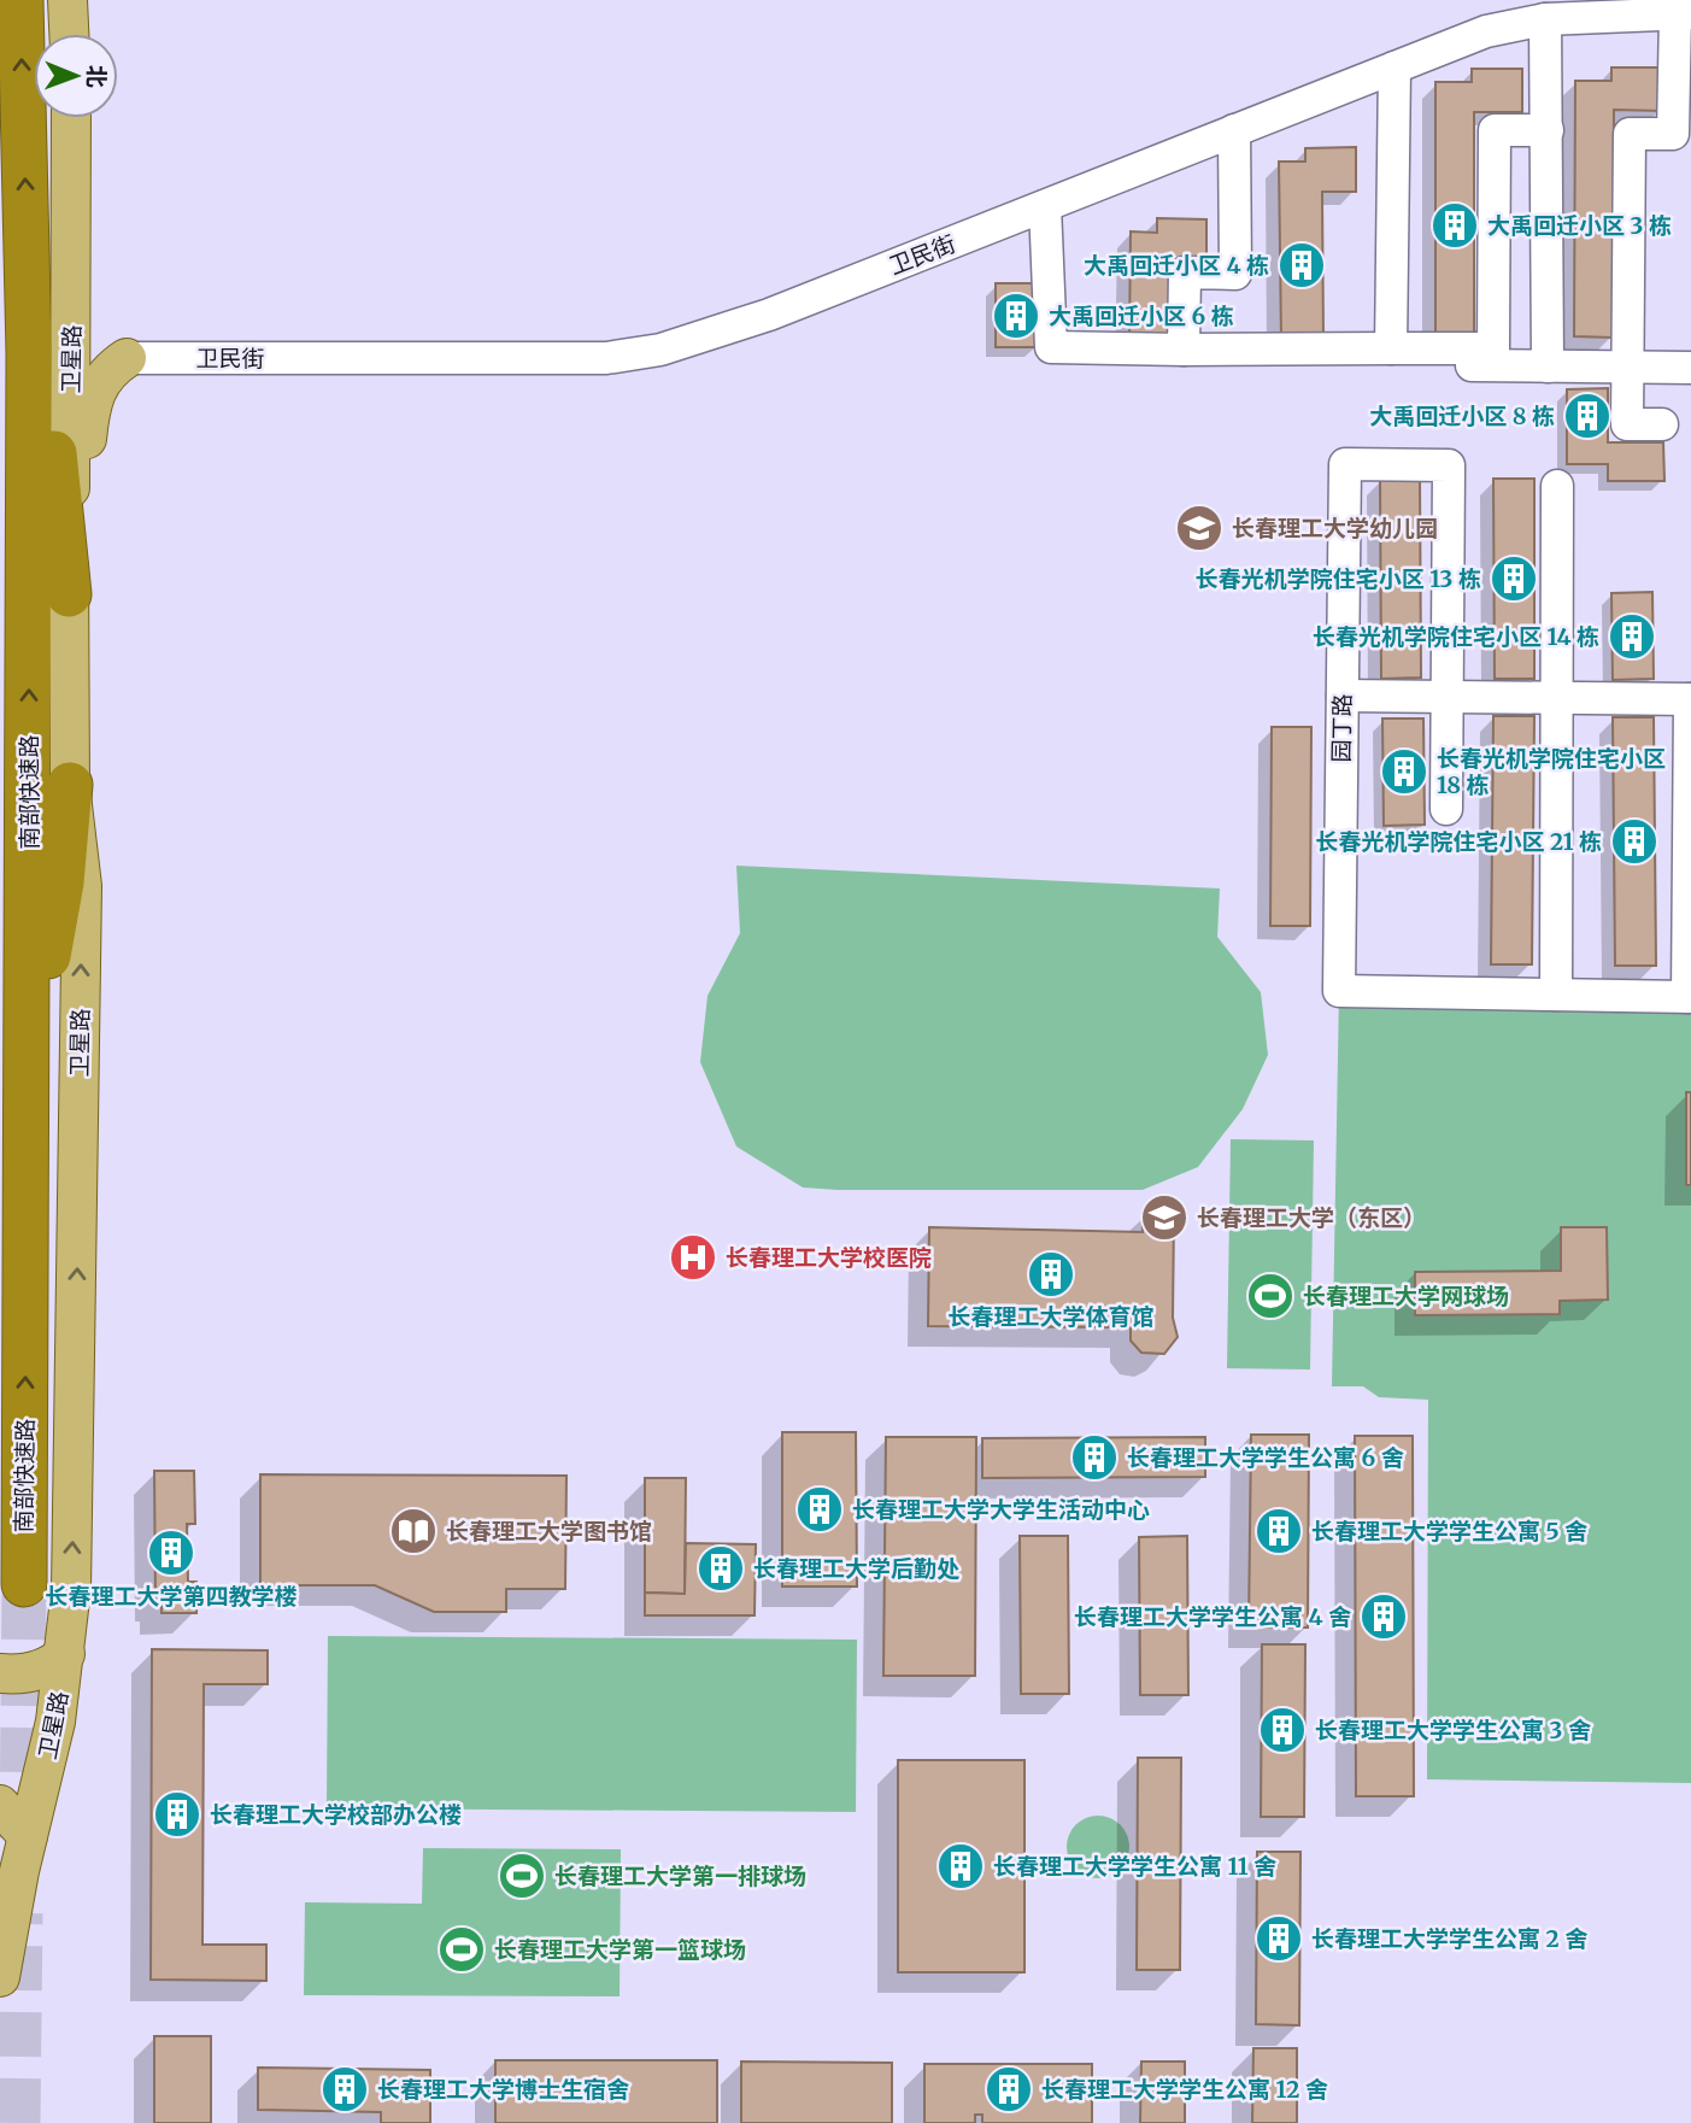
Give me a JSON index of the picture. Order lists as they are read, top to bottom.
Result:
{
  "streets": {
    "highway": ["南部快速路"],
    "main road": ["卫星路"],
    "street": ["卫民街", "园丁路"]
  },
  "one_way": ["卫星路"],
  "places": {
    "building": [
      "大禹回迁小区 3 栋",
      "大禹回迁小区 4 栋",
      "大禹回迁小区 6 栋",
      "大禹回迁小区 8 栋",
      "长春光机学院住宅小区 13 栋",
      "长春光机学院住宅小区 14 栋",
      "长春光机学院住宅小区 18 栋",
      "长春光机学院住宅小区 21 栋",
      "长春理工大学体育馆",
      "长春理工大学学生公寓 6 舍",
      "长春理工大学大学生活动中心",
      "长春理工大学学生公寓 5 舍",
      "长春理工大学第四教学楼",
      "长春理工大学后勤处",
      "长春理工大学学生公寓 4 舍",
      "长春理工大学学生公寓 3 舍",
      "长春理工大学校部办公楼",
      "长春理工大学学生公寓 11 舍",
      "长春理工大学学生公寓 2 舍",
      "长春理工大学博士生宿舍",
      "长春理工大学学生公寓 12 舍"
    ],
    "school or university": ["长春理工大学幼儿园", "长春理工大学（东区）"],
    "hospital": ["长春理工大学校医院"],
    "sports": ["长春理工大学网球场", "长春理工大学第一排球场", "长春理工大学第一篮球场"],
    "library": ["长春理工大学图书馆"]
  },
  "north": "right"
}
